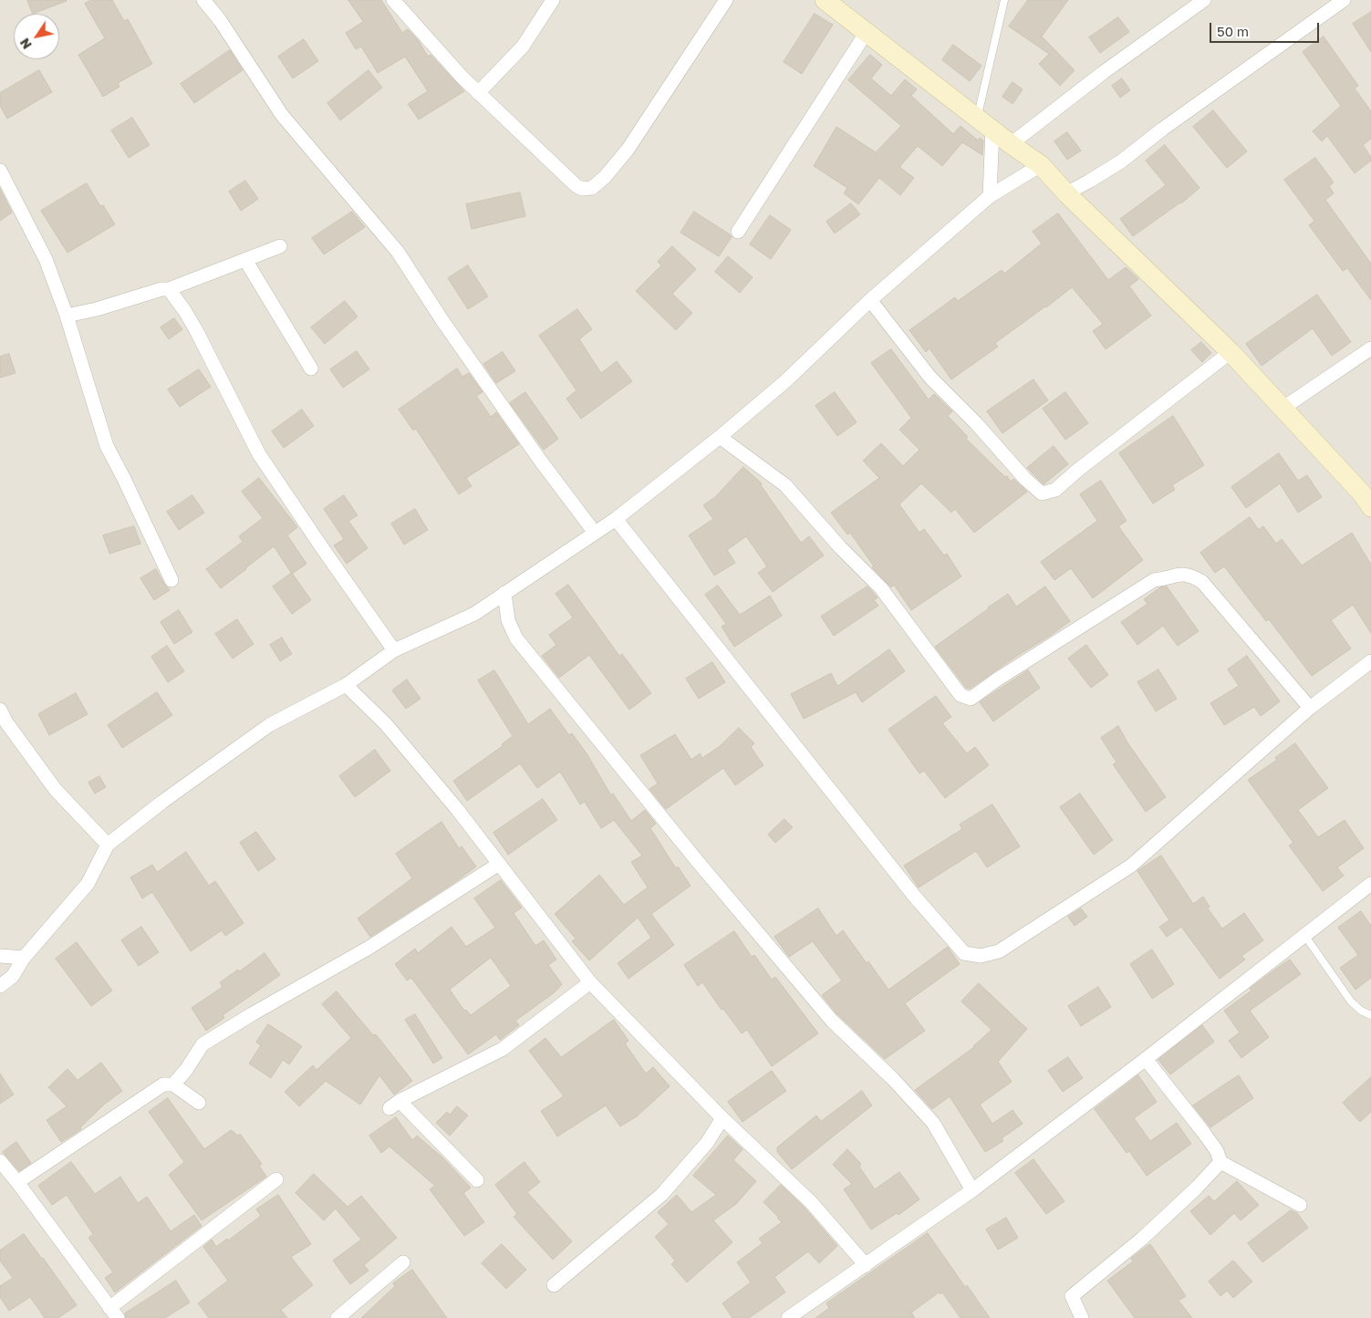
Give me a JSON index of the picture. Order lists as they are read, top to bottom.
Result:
{
  "scale_bar": "50 m",
  "north": "bottom left"
}
